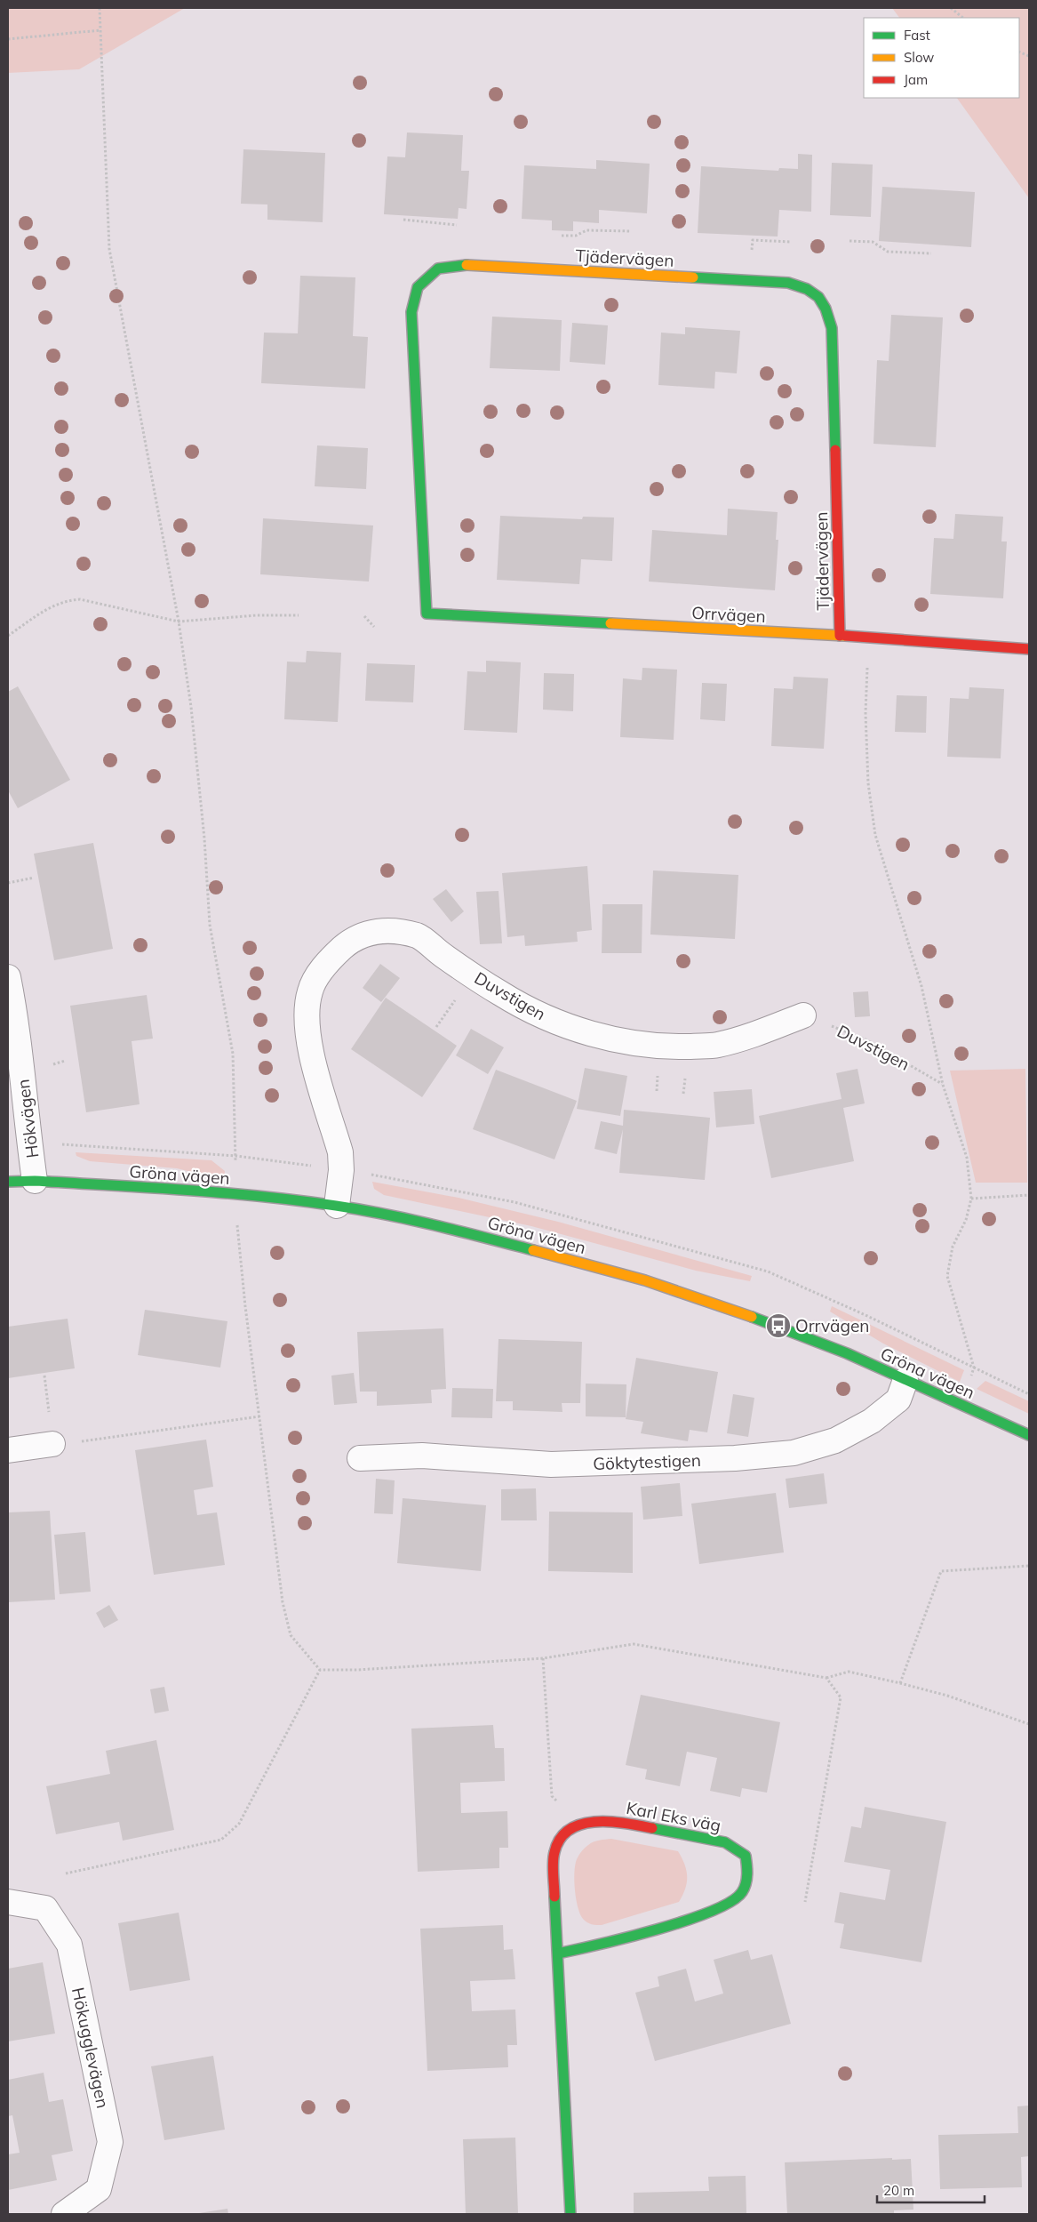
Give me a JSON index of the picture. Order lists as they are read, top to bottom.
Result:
{
  "streets": {
    "street": [
      "Tjädervägen",
      "Orrvägen",
      "Duvstigen",
      "Hökvägen",
      "Gröna vägen",
      "Göktytestigen",
      "Karl Eks väg",
      "Hökugglevägen"
    ]
  },
  "crossings": [
    ["Tjädervägen", "Orrvägen"],
    ["Duvstigen", "Gröna vägen"],
    ["Hökvägen", "Gröna vägen"],
    ["Gröna vägen", "Göktytestigen"]
  ],
  "places": {
    "bus stop": ["Orrvägen"]
  },
  "legend": ["Fast", "Slow", "Jam"],
  "scale_bar": "20 m"
}
